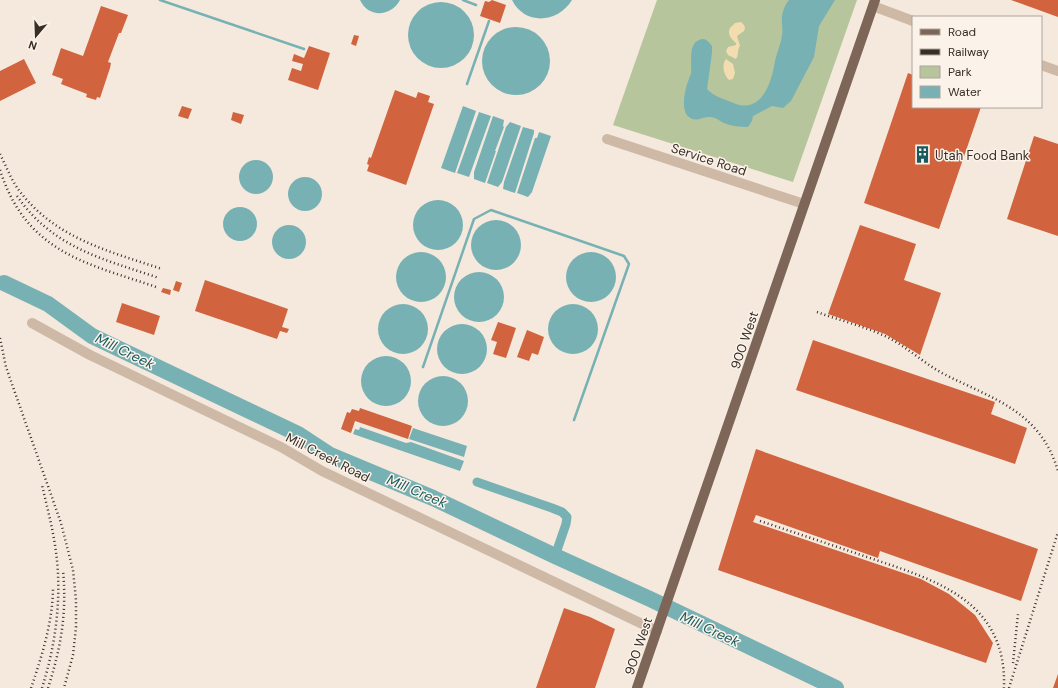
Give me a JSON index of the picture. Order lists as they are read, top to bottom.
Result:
{
  "streets": {
    "main road": ["900 West"],
    "street": ["Service Road", "Mill Creek Road"]
  },
  "crossings": [
    ["Service Road", "900 West"],
    ["900 West", "Mill Creek Road"]
  ],
  "water": ["Mill Creek"],
  "places": {
    "building": ["Utah Food Bank"]
  },
  "legend": [
    "Road",
    "Railway",
    "Park",
    "Water"
  ],
  "north": "bottom"
}
